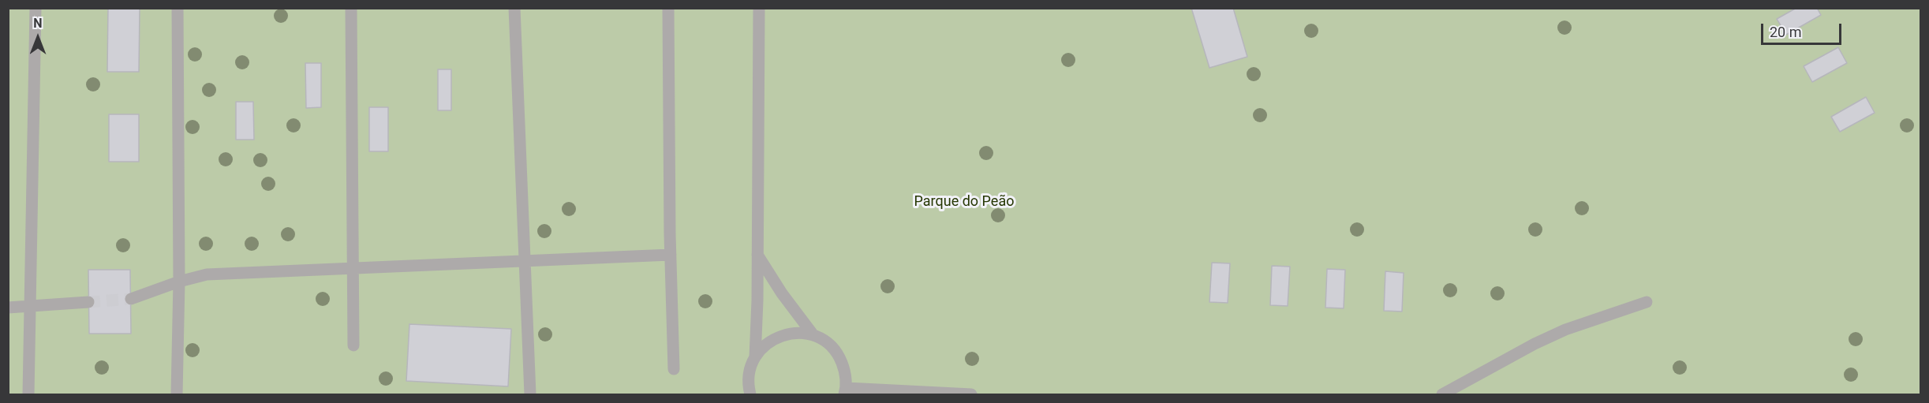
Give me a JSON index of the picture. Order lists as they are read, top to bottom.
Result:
{
  "parks": ["Parque do Peão"],
  "scale_bar": "20 m",
  "north": "top"
}
